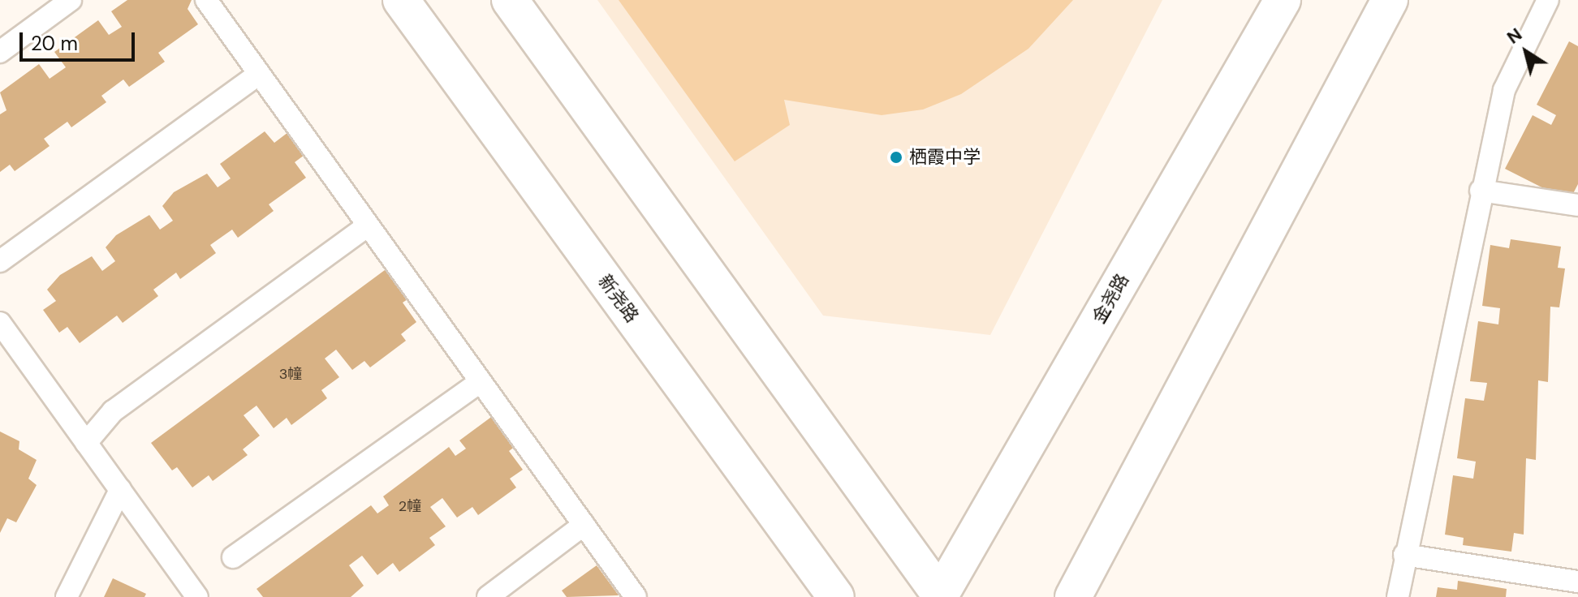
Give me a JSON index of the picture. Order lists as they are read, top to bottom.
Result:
{
  "streets": {
    "main road": ["新尧路", "金尧路"]
  },
  "places": ["栖霞中学"],
  "house_numbers": ["3幢", "2幢"],
  "scale_bar": "20 m",
  "north": "top left"
}
